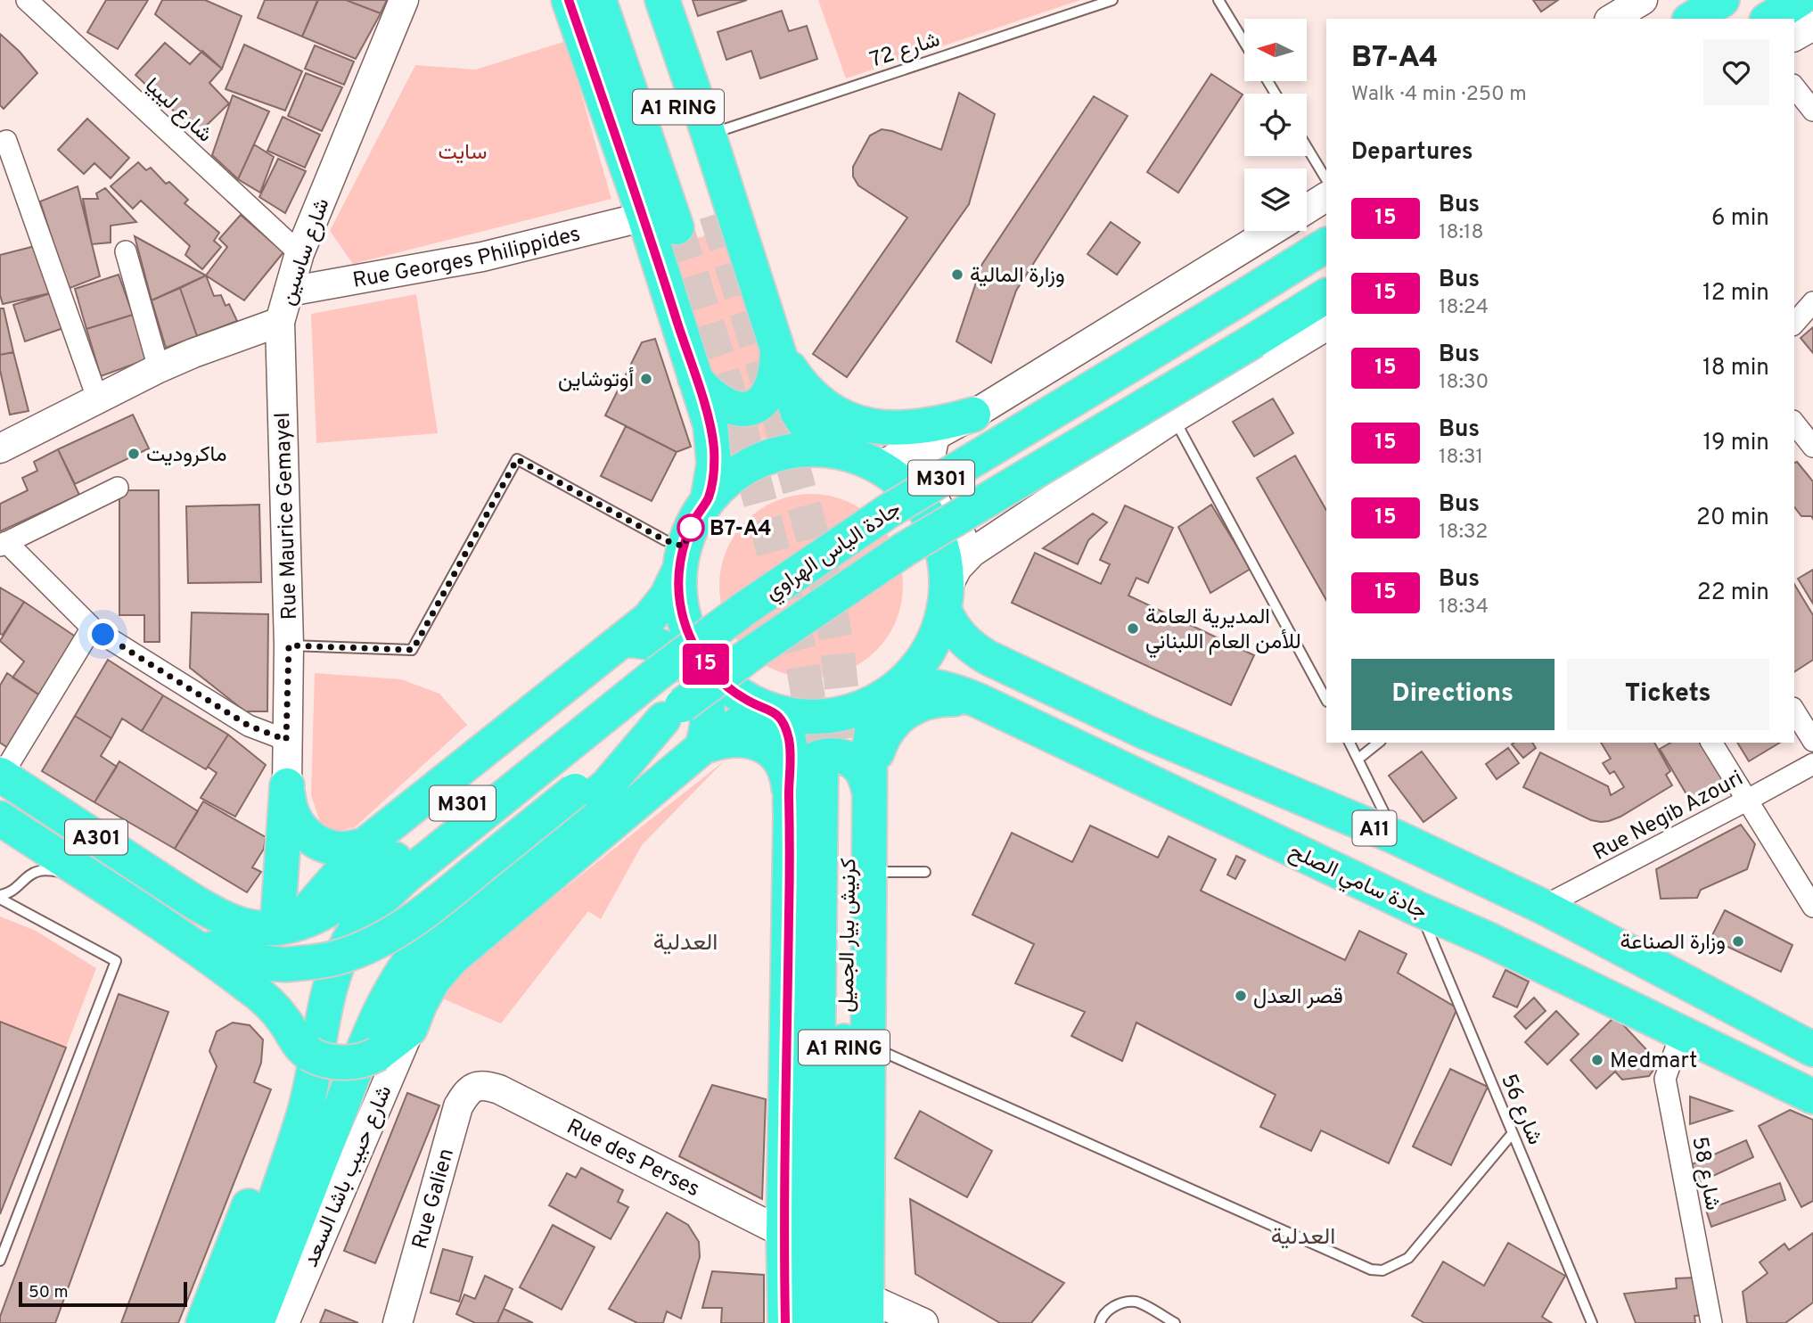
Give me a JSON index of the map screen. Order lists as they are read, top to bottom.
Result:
{
  "streets": {
    "highway": [
      "A1 RING",
      "M301",
      "جادة الياس الهراوي",
      "A11",
      "A301",
      "جادة سامي الصلح",
      "كرنيش بيار الجميل"
    ],
    "street": [
      "شارع ليبيا",
      "شارع ساسين",
      "Rue Georges Philippides",
      "Rue Maurice Gemayel",
      "Rue Negib Azouri",
      "Rue des Perses",
      "شارع 58",
      "شارع حبيب باشا السعد",
      "Rue Galien"
    ],
    "lane": ["شارع 72", "شارع 56"]
  },
  "crossings": [
    ["شارع ليبيا", "شارع ساسين"],
    ["شارع ساسين", "Rue Georges Philippides"],
    ["شارع ساسين", "Rue Maurice Gemayel"],
    ["M301", "جادة الياس الهراوي"],
    ["M301", "A301"],
    ["Rue Negib Azouri", "A11"],
    ["جادة سامي الصلح", "شارع 56"],
    ["جادة سامي الصلح", "شارع 58"],
    ["Rue des Perses", "Rue Galien"]
  ],
  "districts": ["العدلية", "العدلية"],
  "parks": ["سايت"],
  "places": [
    "وزارة المالية",
    "أوتوشاين",
    "ماكروديت",
    "B7-A4",
    "المديرية العامة للأمن العام اللبناني",
    "وزارة الصناعة",
    "قصر العدل",
    "Medmart"
  ],
  "lines": ["bus line 15"],
  "scale_bar": "50 m",
  "north": "left",
  "page": {
    "on_map": "15",
    "heading": [
      ["B7-A4", "Walk · 4 min · 250 m"],
      "Departures"
    ],
    "list": [
      {
        "mark": "15",
        "name": "Bus",
        "note": "18:18",
        "value": "6 min"
      },
      {
        "mark": "15",
        "name": "Bus",
        "note": "18:24",
        "value": "12 min"
      },
      {
        "mark": "15",
        "name": "Bus",
        "note": "18:30",
        "value": "18 min"
      },
      {
        "mark": "15",
        "name": "Bus",
        "note": "18:31",
        "value": "19 min"
      },
      {
        "mark": "15",
        "name": "Bus",
        "note": "18:32",
        "value": "20 min"
      },
      {
        "mark": "15",
        "name": "Bus",
        "note": "18:34",
        "value": "22 min"
      }
    ],
    "buttons": ["Directions", "Tickets"],
    "scale": "50 m"
  }
}
